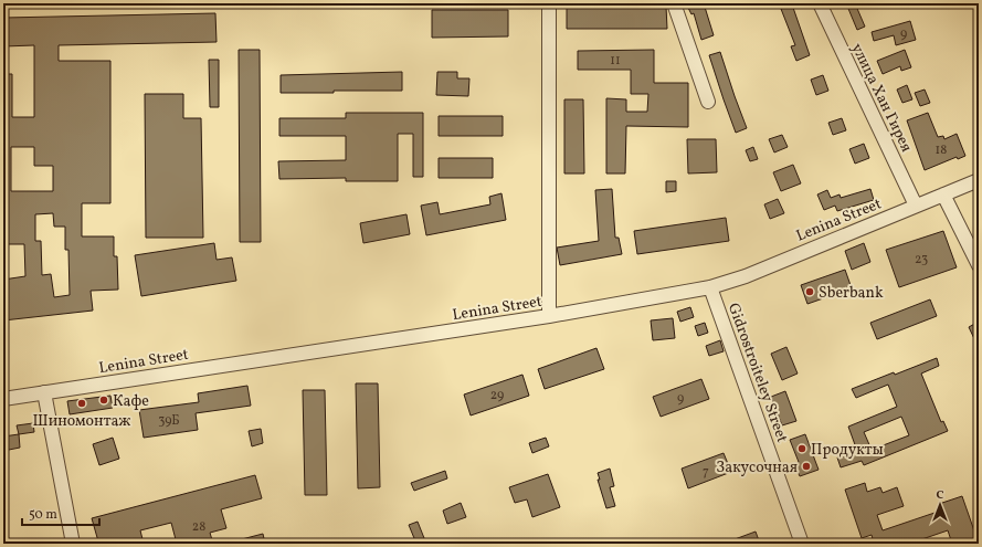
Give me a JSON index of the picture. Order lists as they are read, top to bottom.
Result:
{
  "streets": {
    "street": ["улица Хан Гирея", "Lenina Street", "Gidrostroiteley Street"]
  },
  "crossings": [
    ["улица Хан Гирея", "Lenina Street"],
    ["Lenina Street", "Gidrostroiteley Street"]
  ],
  "places": [
    "Sberbank",
    "Кафе",
    "Шиномонтаж",
    "Продукты",
    "Закусочная"
  ],
  "house_numbers": [
    "9",
    "11",
    "18",
    "23",
    "29",
    "9",
    "39Б",
    "7",
    "28"
  ],
  "scale_bar": "50 m",
  "north": "top"
}
